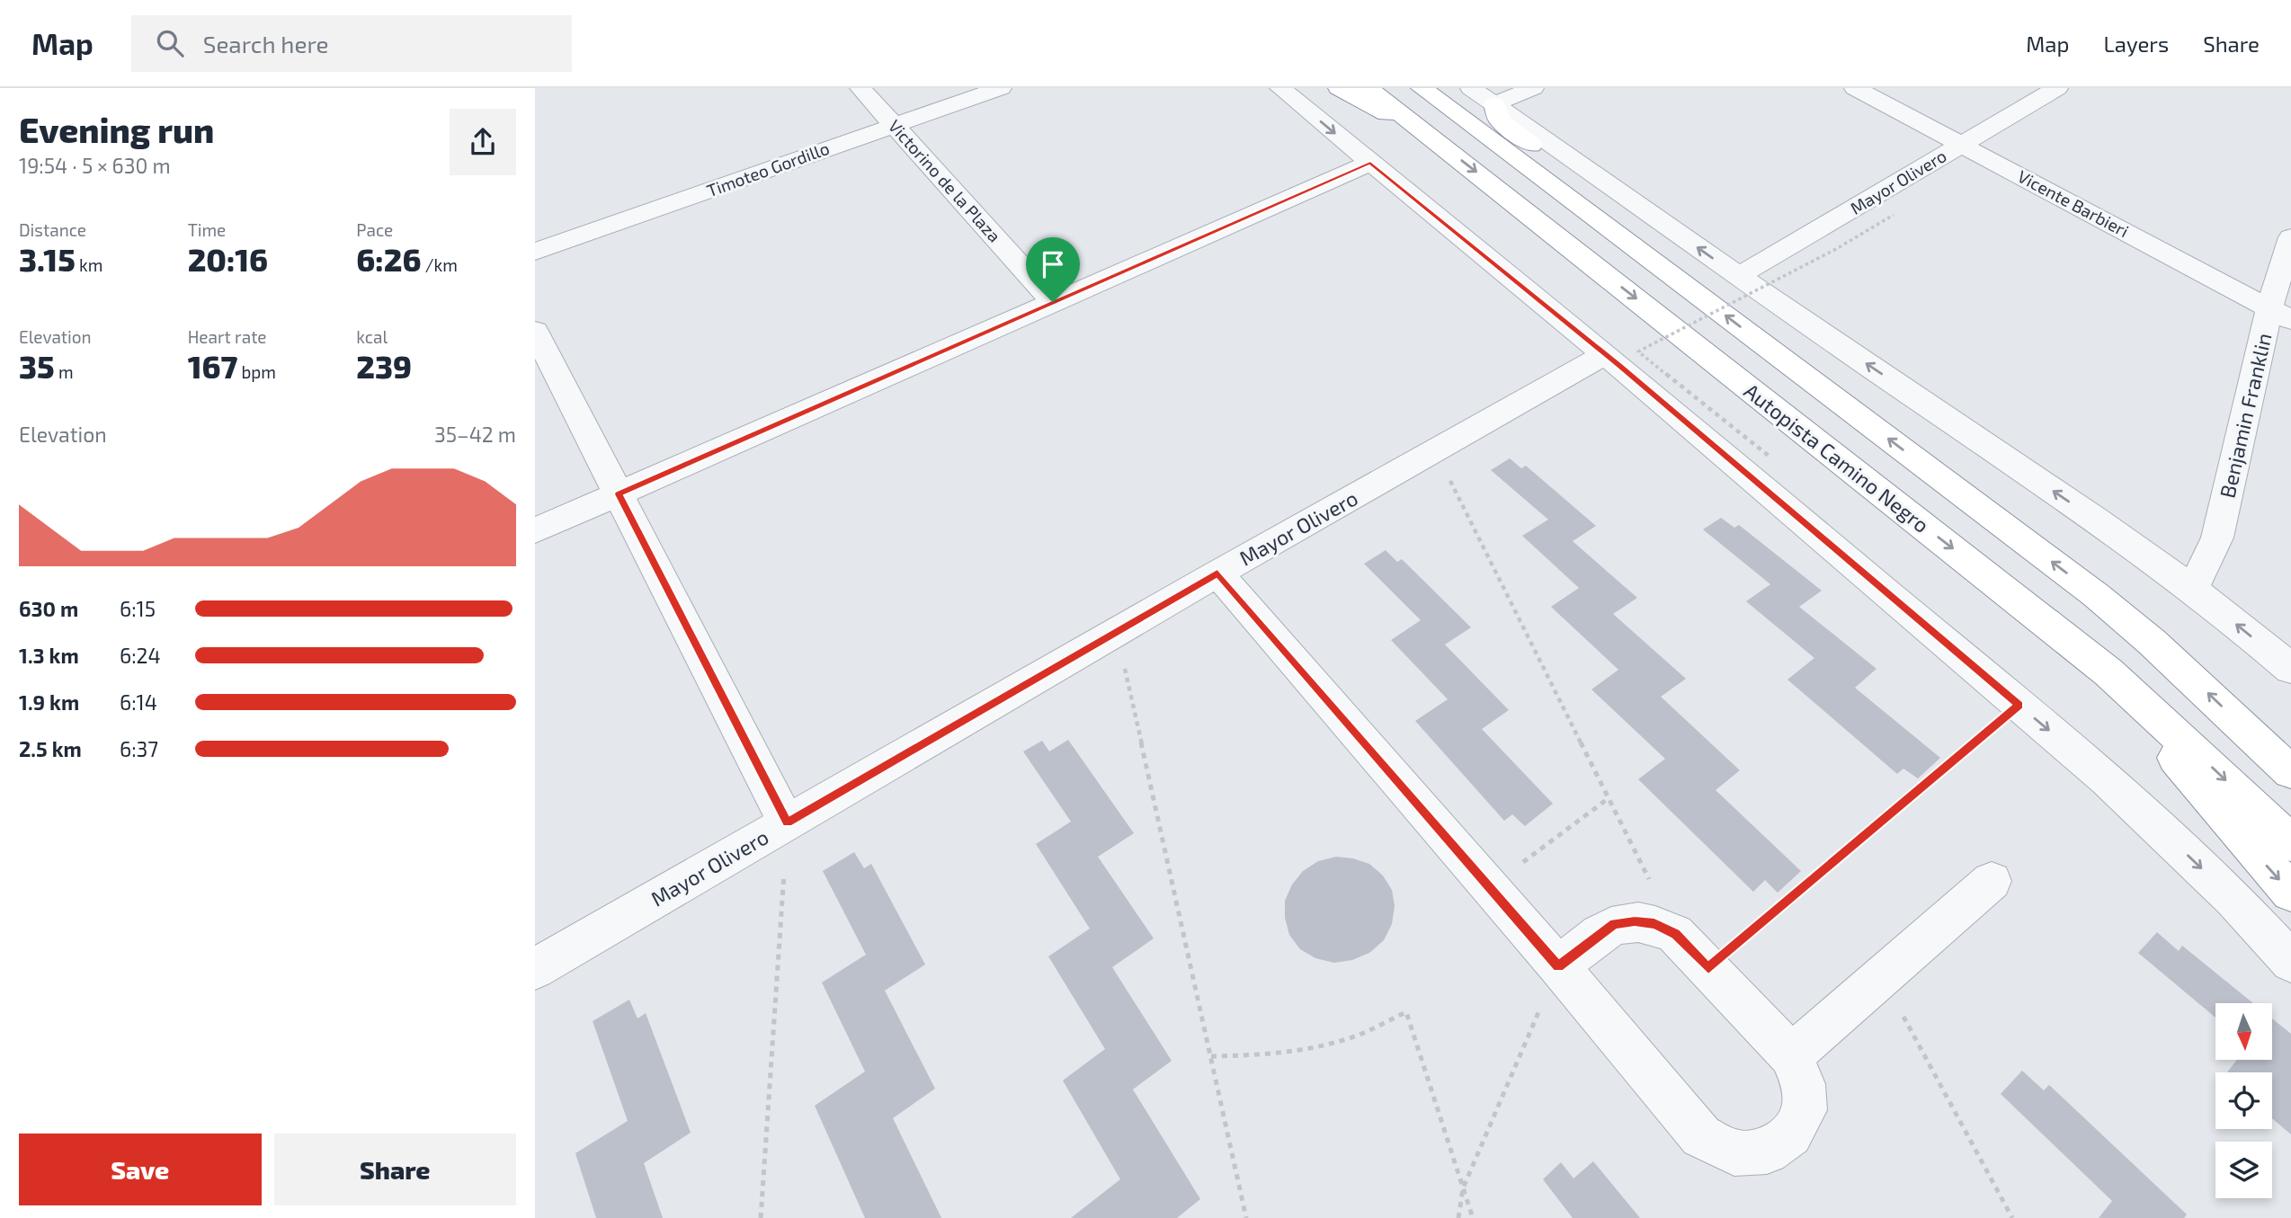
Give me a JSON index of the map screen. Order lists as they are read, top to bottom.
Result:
{
  "streets": {
    "highway": ["Autopista Camino Negro"],
    "street": [
      "Timoteo Gordillo",
      "Victorino de la Plaza",
      "Mayor Olivero",
      "Vicente Barbieri",
      "Benjamin Franklin"
    ]
  },
  "crossings": [
    ["Timoteo Gordillo", "Victorino de la Plaza"],
    ["Mayor Olivero", "Vicente Barbieri"],
    ["Vicente Barbieri", "Benjamin Franklin"]
  ],
  "north": "bottom",
  "page": {
    "header": "Map",
    "search": "Search here",
    "nav": ["Map", "Layers", "Share"],
    "heading": ["Evening run", "19:54 · 5 × 630 m"],
    "stats": [
      ["Distance", "3.15 km"],
      ["Time", "20:16"],
      ["Pace", "6:26 /km"],
      ["Elevation", "35 m"],
      ["Heart rate", "167 bpm"],
      ["kcal", "239"]
    ],
    "chart": ["Elevation", "35–42 m"],
    "list": [
      {
        "name": "630 m",
        "note": "6:15"
      },
      {
        "name": "1.3 km",
        "note": "6:24"
      },
      {
        "name": "1.9 km",
        "note": "6:14"
      },
      {
        "name": "2.5 km",
        "note": "6:37"
      }
    ],
    "buttons": ["Save", "Share"]
  }
}
